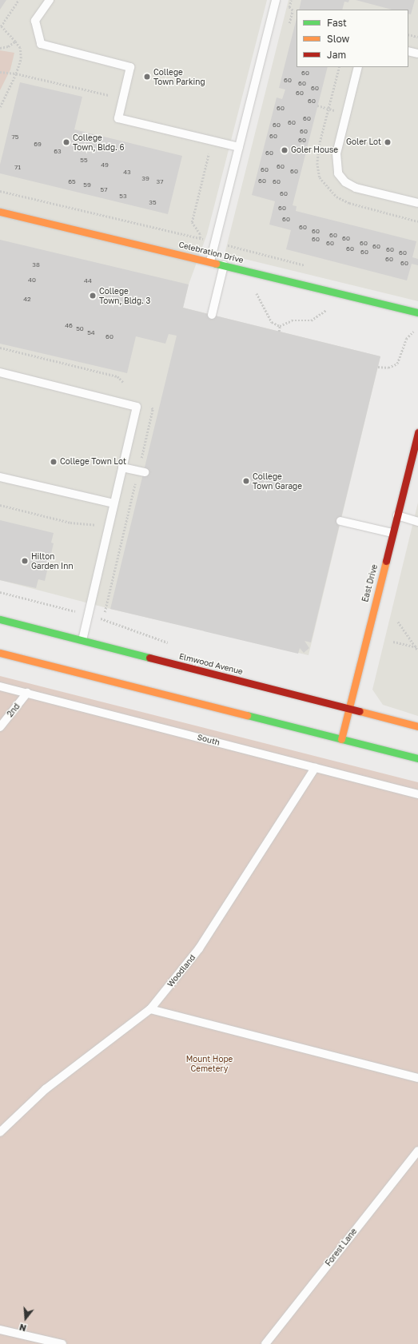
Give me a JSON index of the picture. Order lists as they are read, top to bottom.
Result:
{
  "streets": {
    "main road": ["Celebration Drive", "East Drive", "Elmwood Avenue"],
    "lane": [
      "2nd",
      "South",
      "Woodland",
      "Forest Lane"
    ]
  },
  "crossings": [
    ["East Drive", "Elmwood Avenue"],
    ["2nd", "South"],
    ["South", "Woodland"]
  ],
  "parks": ["Mount Hope Cemetery"],
  "places": [
    "College Town Parking",
    "College Town, Bldg. 6",
    "Goler Lot",
    "Goler House",
    "College Town, Bldg. 3",
    "College Town Lot",
    "College Town Garage",
    "Hilton Garden Inn"
  ],
  "house_numbers": [
    "60",
    "60",
    "60",
    "60",
    "60",
    "60",
    "60",
    "60",
    "60",
    "60",
    "60",
    "60",
    "75",
    "60",
    "69",
    "63",
    "60",
    "55",
    "49",
    "60",
    "71",
    "60",
    "60",
    "43",
    "39",
    "60",
    "65",
    "37",
    "60",
    "59",
    "57",
    "60",
    "53",
    "35",
    "60",
    "60",
    "60",
    "60",
    "60",
    "60",
    "60",
    "60",
    "60",
    "60",
    "60",
    "60",
    "60",
    "60",
    "60",
    "60",
    "38",
    "40",
    "44",
    "42",
    "46",
    "50",
    "54",
    "60"
  ],
  "legend": ["Fast", "Slow", "Jam"],
  "north": "bottom"
}
